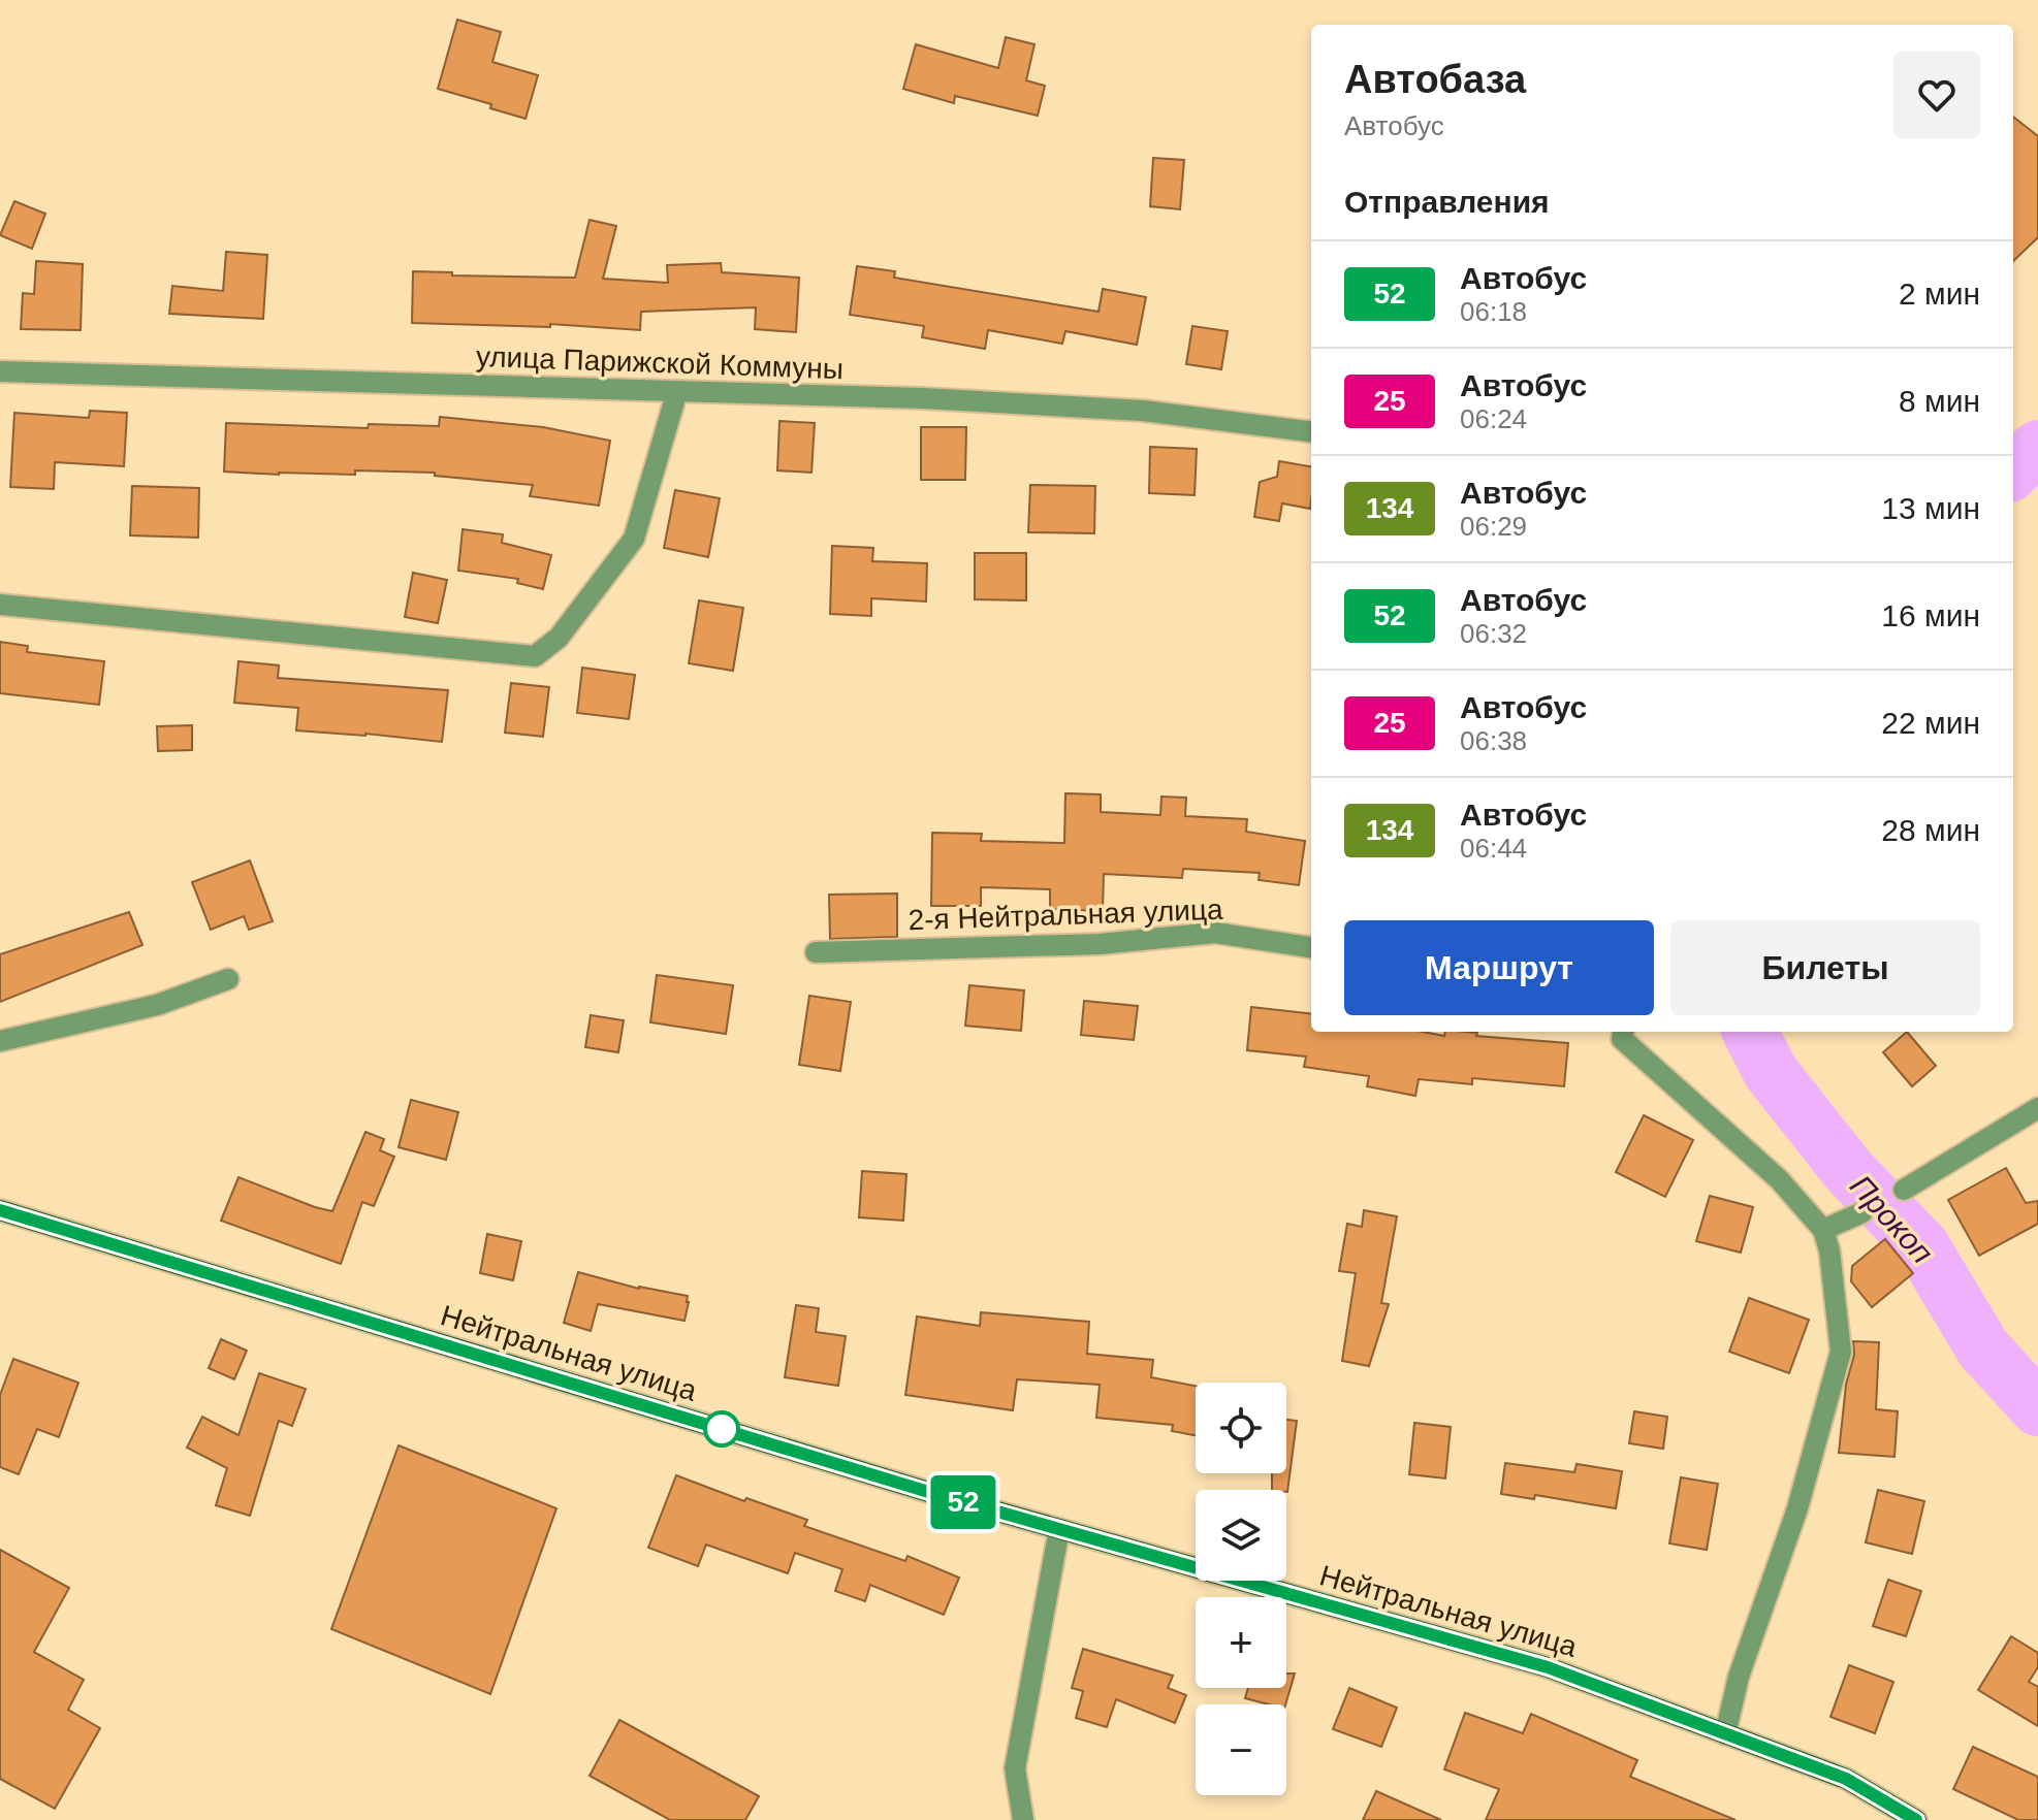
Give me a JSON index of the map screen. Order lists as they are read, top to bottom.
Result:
{
  "streets": {
    "main road": ["Нейтральная улица"],
    "street": ["улица Парижской Коммуны", "2-я Нейтральная улица"]
  },
  "water": ["Прокоп"],
  "lines": ["bus line 52"],
  "page": {
    "on_map": "52",
    "heading": [
      ["Автобаза", "Автобус"],
      "Отправления"
    ],
    "list": [
      {
        "mark": "52",
        "name": "Автобус",
        "note": "06:18",
        "value": "2 мин"
      },
      {
        "mark": "25",
        "name": "Автобус",
        "note": "06:24",
        "value": "8 мин"
      },
      {
        "mark": "134",
        "name": "Автобус",
        "note": "06:29",
        "value": "13 мин"
      },
      {
        "mark": "52",
        "name": "Автобус",
        "note": "06:32",
        "value": "16 мин"
      },
      {
        "mark": "25",
        "name": "Автобус",
        "note": "06:38",
        "value": "22 мин"
      },
      {
        "mark": "134",
        "name": "Автобус",
        "note": "06:44",
        "value": "28 мин"
      }
    ],
    "buttons": ["Маршрут", "Билеты"],
    "map_buttons": ["+", "−"]
  }
}
